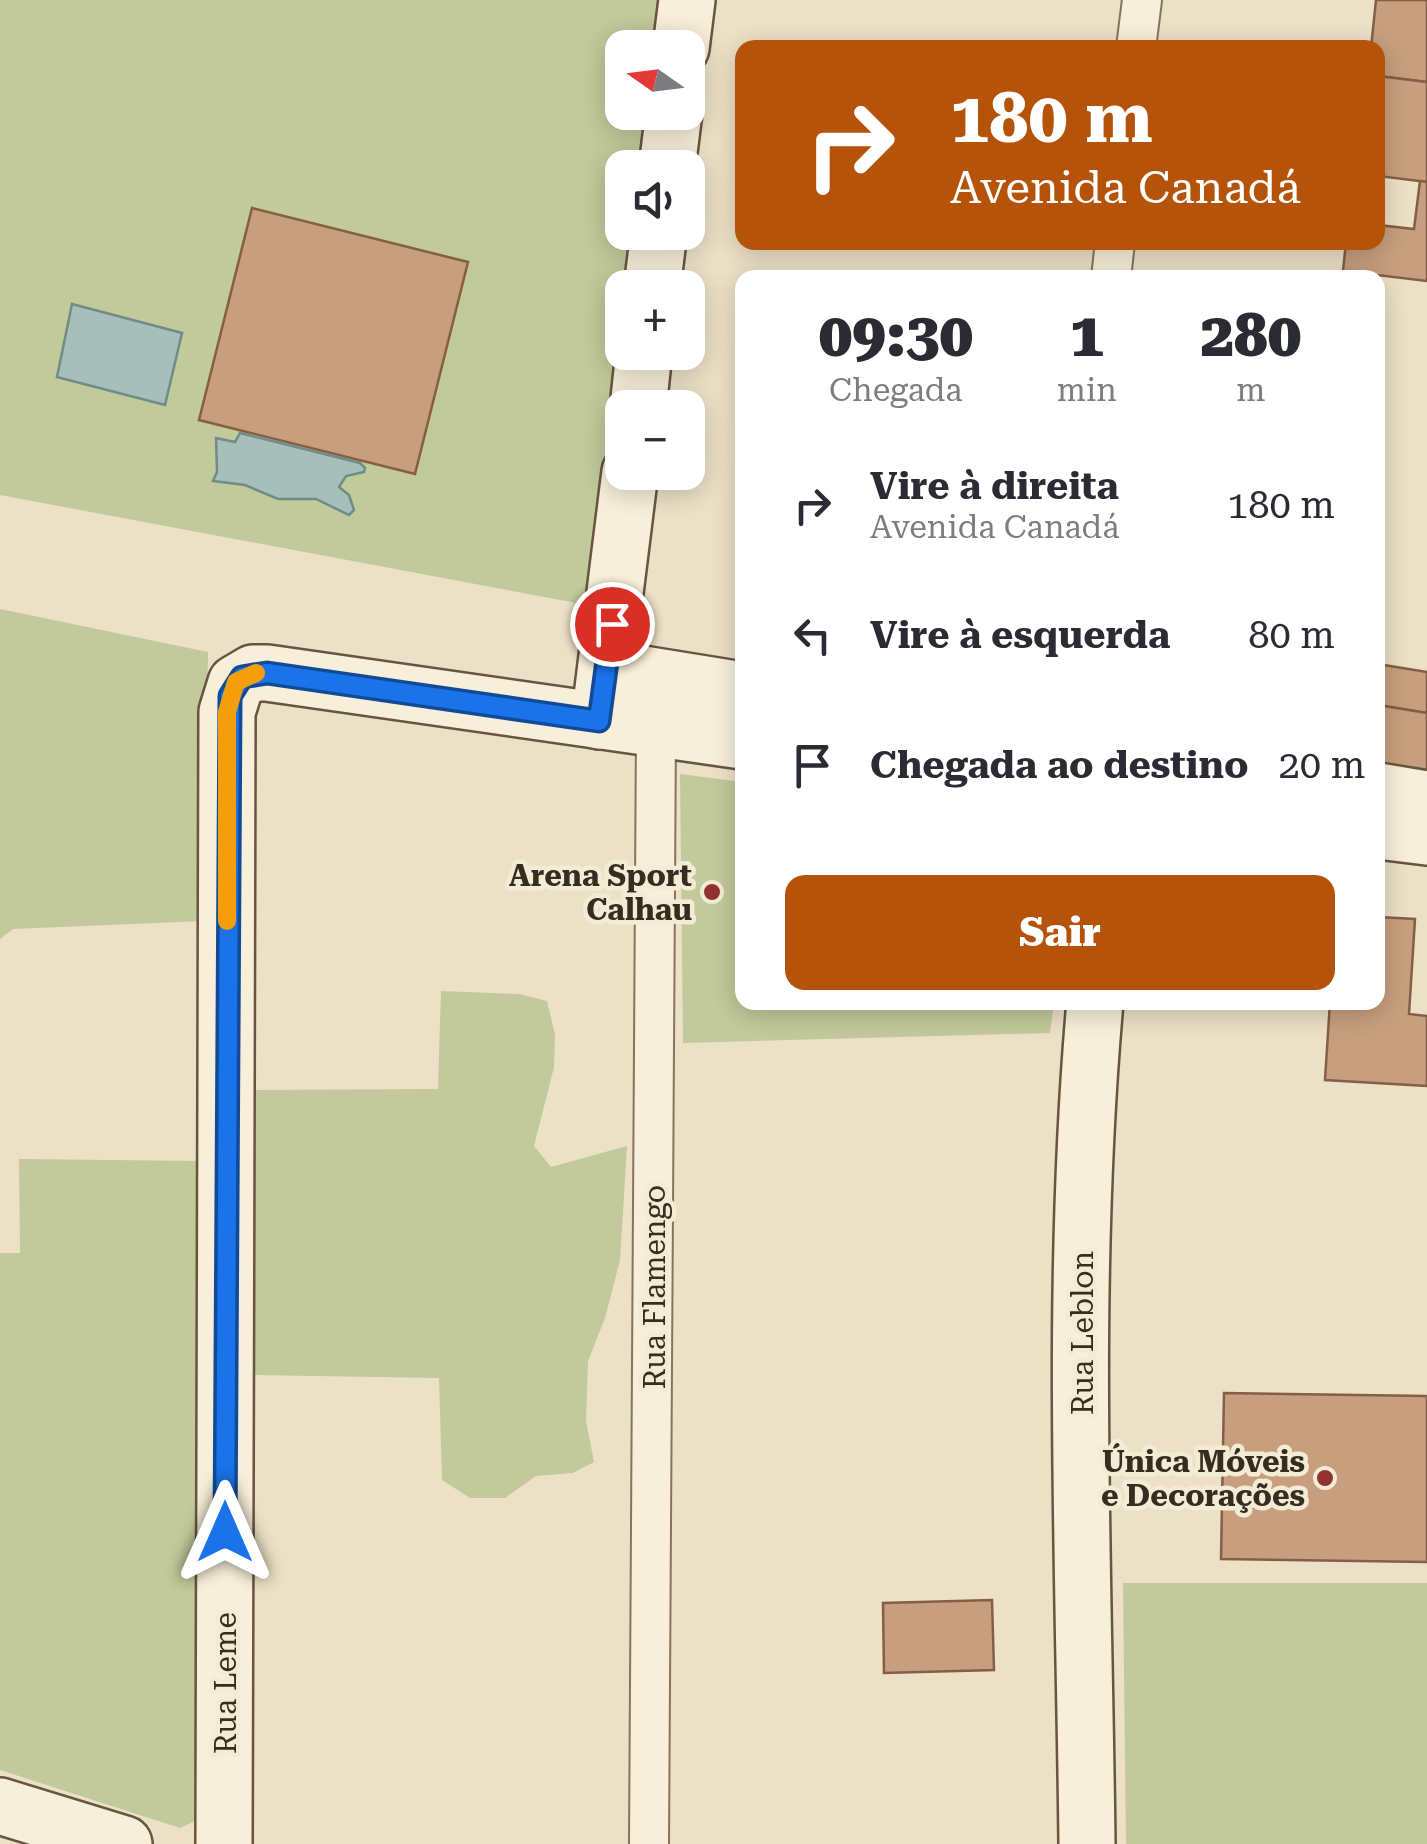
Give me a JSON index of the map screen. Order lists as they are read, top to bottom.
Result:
{
  "streets": {
    "street": ["Rua Flamengo", "Rua Leblon", "Rua Leme"]
  },
  "places": ["Arena Sport Calhau", "Única Móveis e Decorações"],
  "north": "left",
  "page": {
    "map_buttons": ["+", "−"],
    "turn": ["180 m", "Avenida Canadá"],
    "eta": [
      "09:30",
      "Chegada",
      "1",
      "min",
      "280",
      "m"
    ],
    "list": [
      {
        "name": "Vire à direita",
        "note": "Avenida Canadá",
        "value": "180 m"
      },
      {
        "name": "Vire à esquerda",
        "value": "80 m"
      },
      {
        "name": "Chegada ao destino",
        "value": "20 m"
      }
    ],
    "buttons": "Sair"
  }
}
